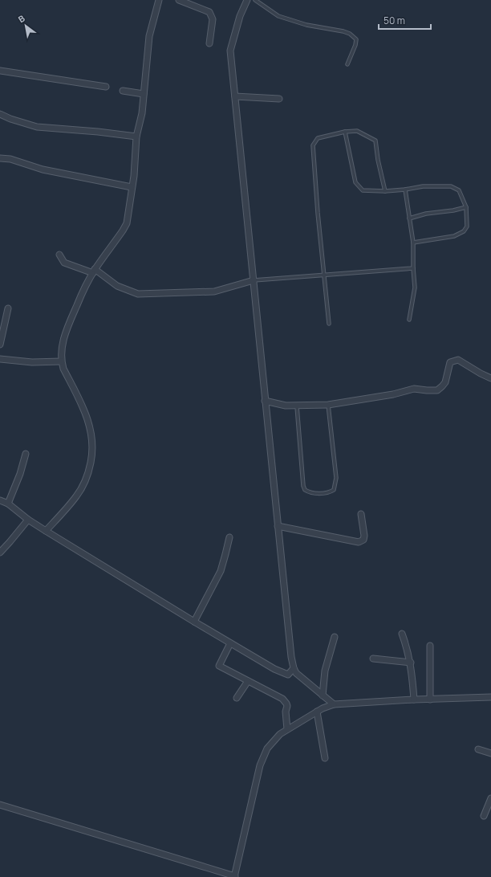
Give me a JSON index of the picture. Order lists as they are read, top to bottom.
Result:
{
  "scale_bar": "50 m",
  "north": "top left"
}
